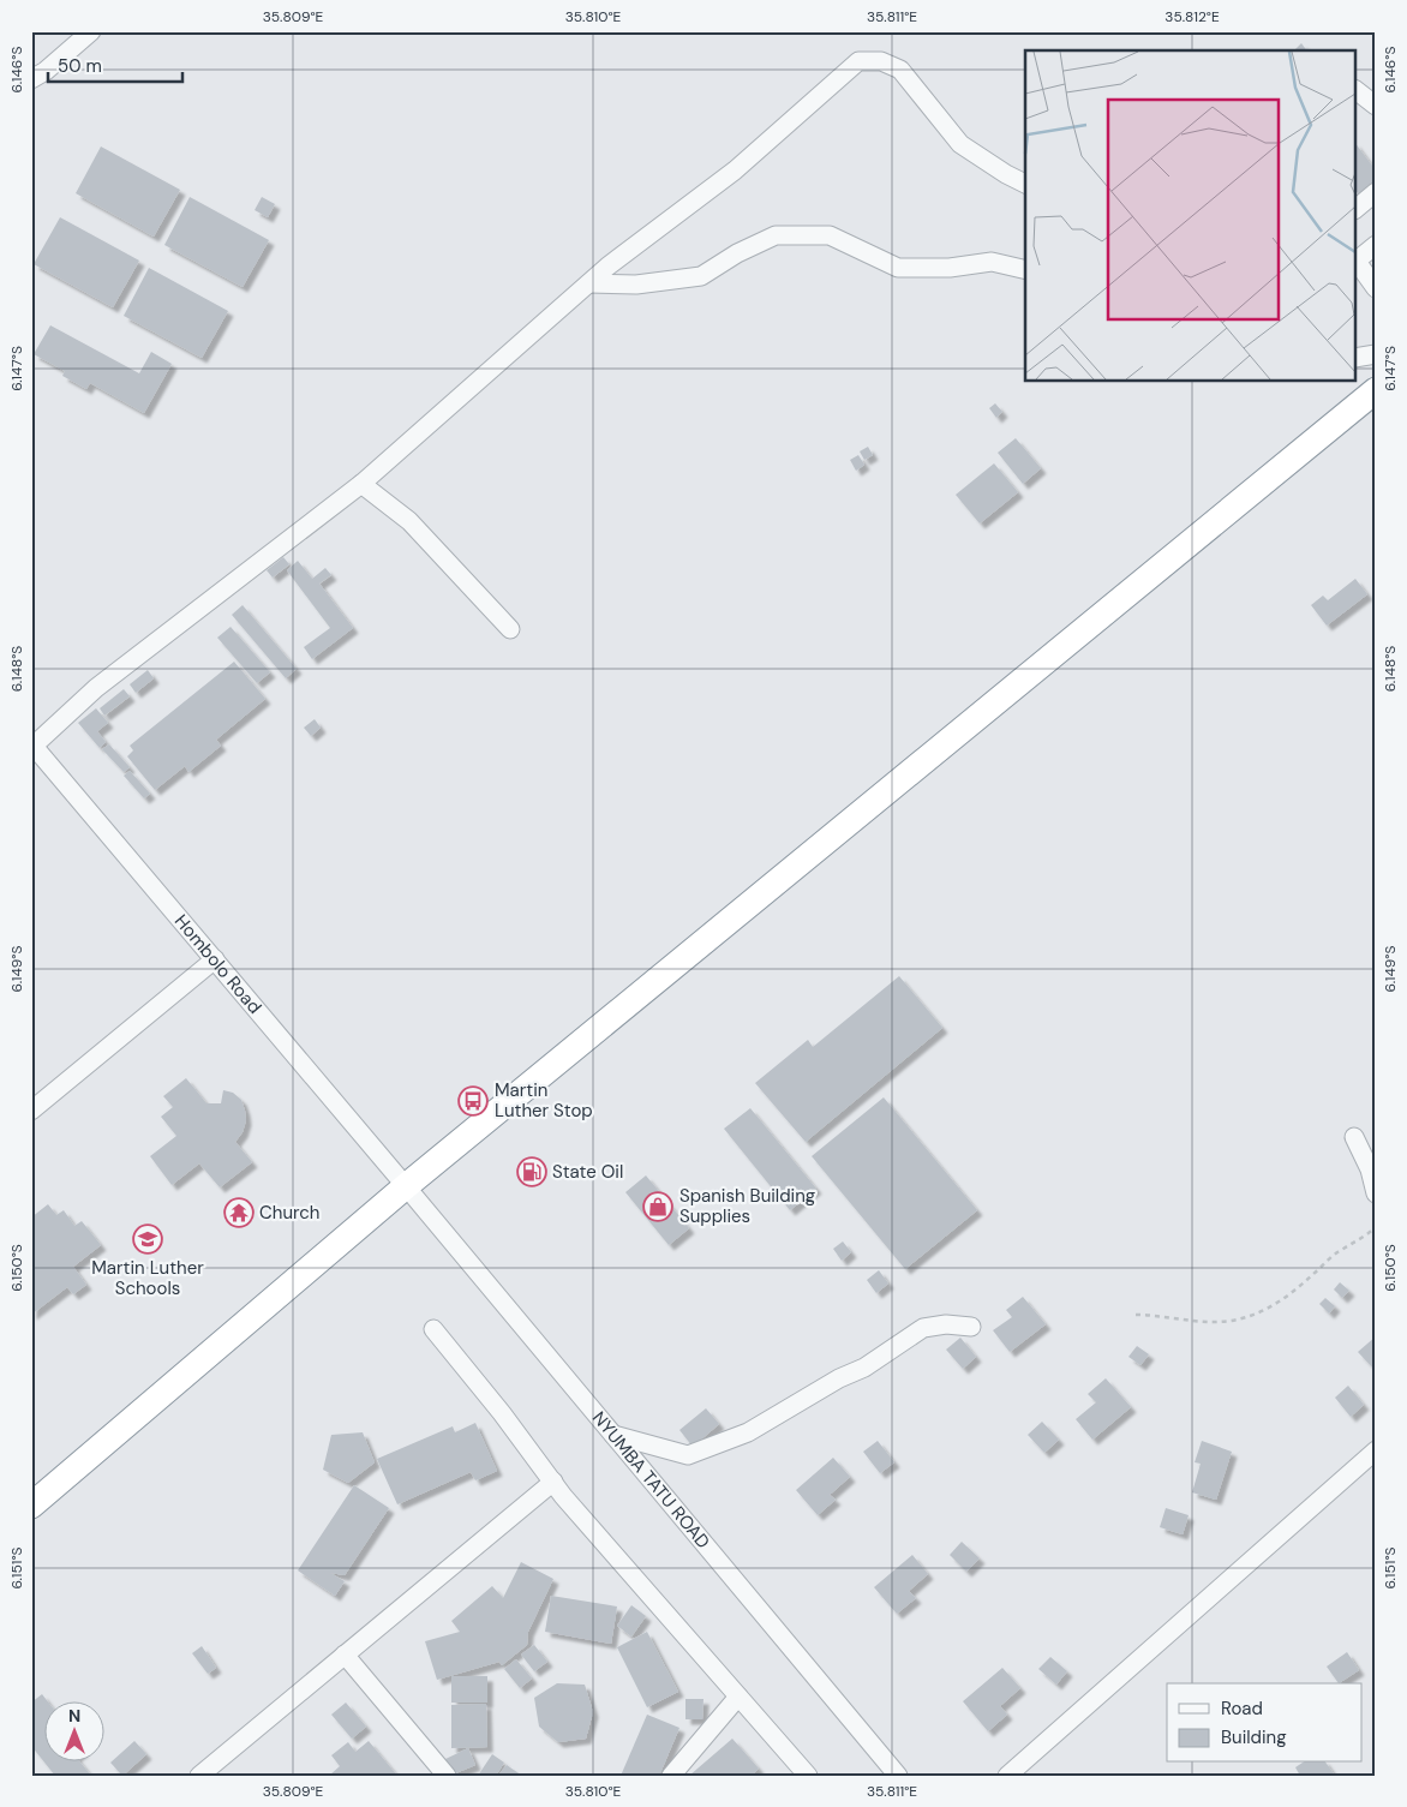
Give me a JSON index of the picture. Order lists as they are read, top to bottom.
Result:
{
  "streets": {
    "street": ["Hombolo Road", "NYUMBA TATU ROAD"]
  },
  "crossings": [
    ["Hombolo Road", "NYUMBA TATU ROAD"]
  ],
  "places": {
    "bus stop": ["Martin Luther Stop"],
    "fuel station": ["State Oil"],
    "shop": ["Spanish Building Supplies"],
    "temple": ["Church"],
    "school or university": ["Martin Luther Schools"]
  },
  "legend": ["Road", "Building"],
  "scale_bar": "50 m",
  "north": "top",
  "coordinates": [
    "35.809°E",
    "35.810°E",
    "35.811°E",
    "35.812°E",
    "6.146°S",
    "6.147°S",
    "6.148°S",
    "6.149°S",
    "6.150°S",
    "6.151°S"
  ]
}
